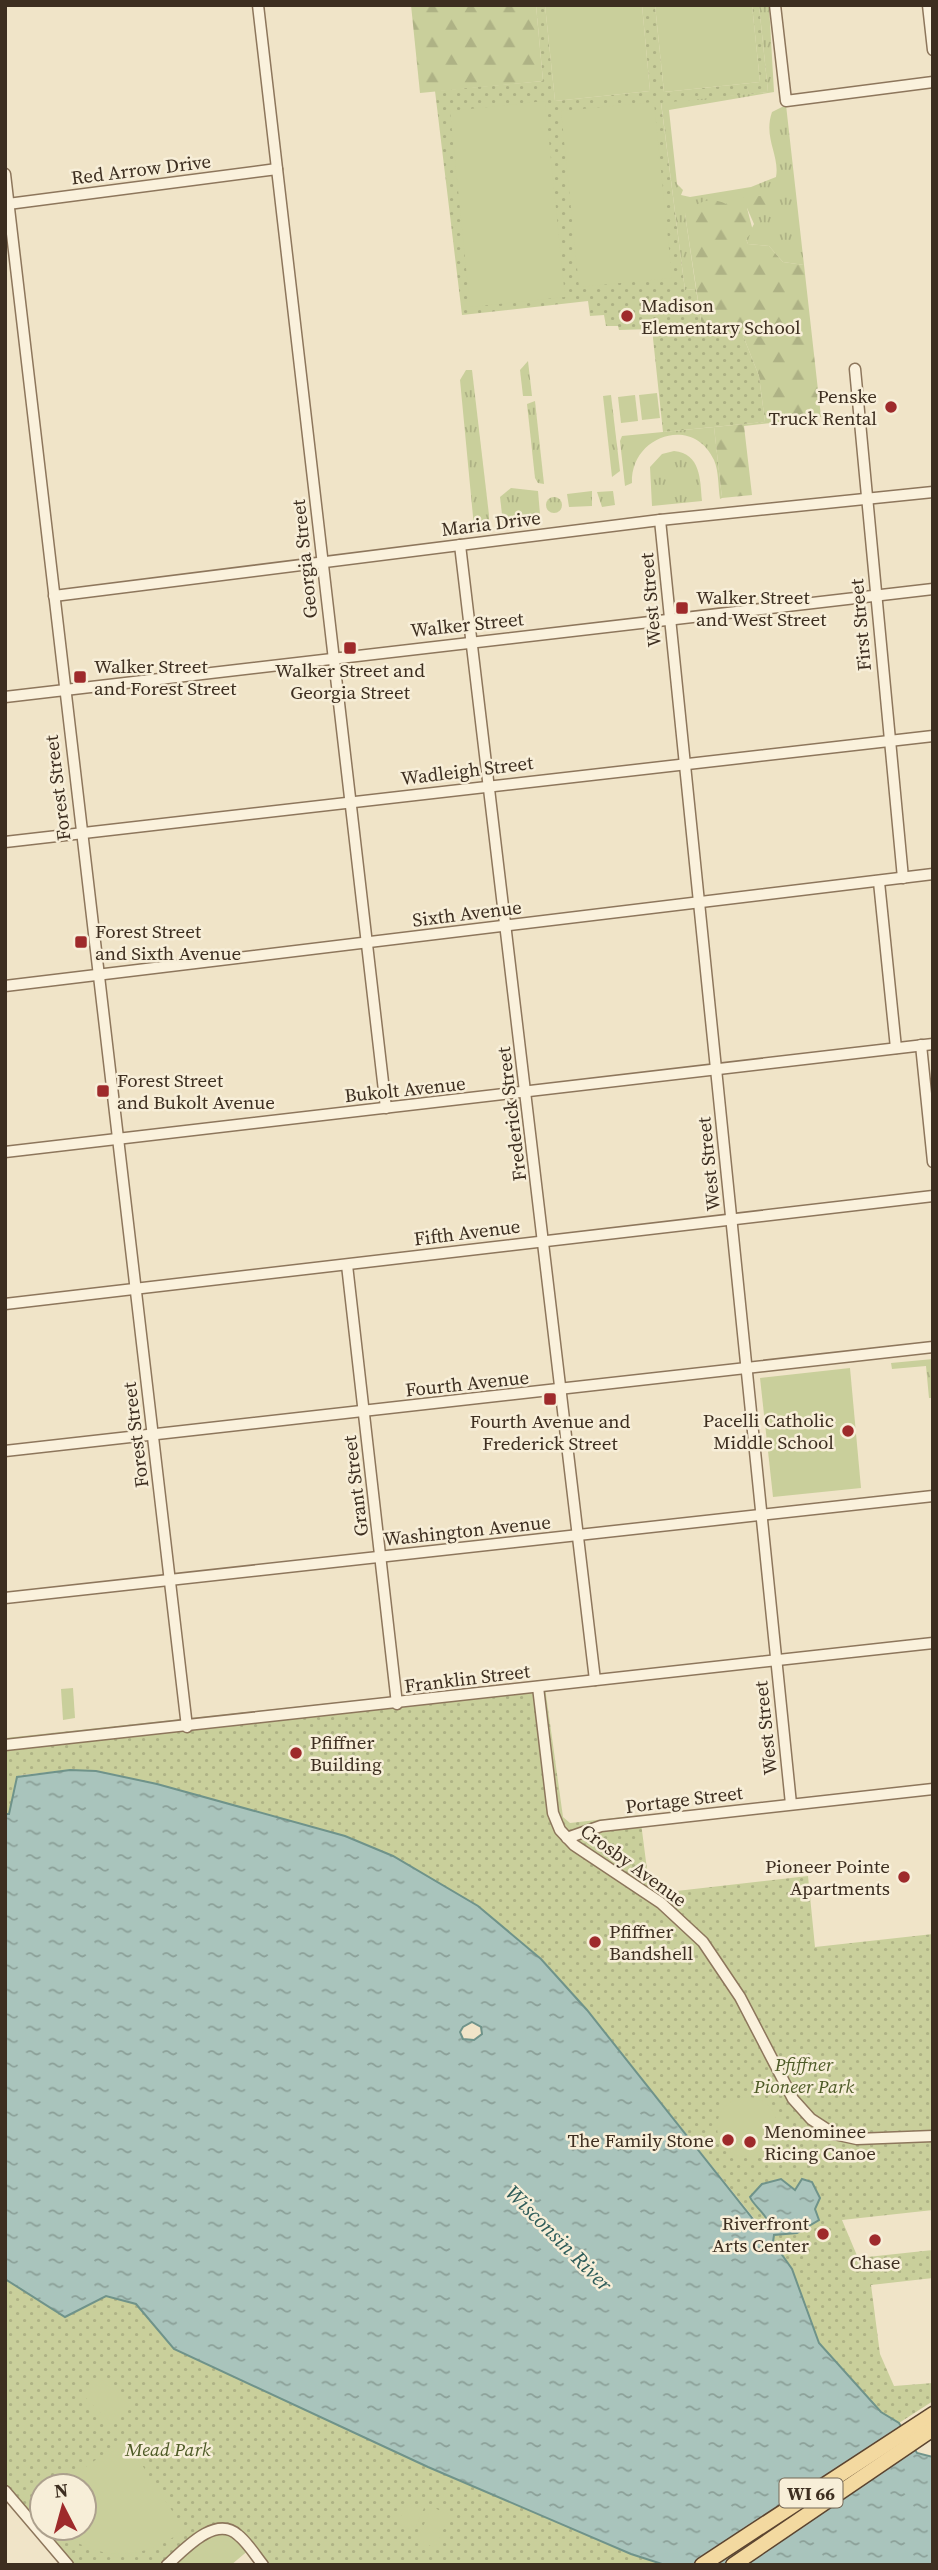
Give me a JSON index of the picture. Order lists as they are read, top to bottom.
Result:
{
  "streets": {
    "main road": ["WI 66"],
    "street": [
      "Red Arrow Drive",
      "Maria Drive",
      "Georgia Street",
      "West Street",
      "Walker Street",
      "First Street",
      "Wadleigh Street",
      "Forest Street",
      "Sixth Avenue",
      "Bukolt Avenue",
      "Frederick Street",
      "Fifth Avenue",
      "Fourth Avenue",
      "Grant Street",
      "Washington Avenue",
      "Franklin Street",
      "Portage Street",
      "Crosby Avenue"
    ]
  },
  "crossings": [
    ["Red Arrow Drive", "Georgia Street"],
    ["Red Arrow Drive", "Forest Street"],
    ["Maria Drive", "Georgia Street"],
    ["Maria Drive", "West Street"],
    ["Maria Drive", "First Street"],
    ["Maria Drive", "Forest Street"],
    ["Maria Drive", "Frederick Street"],
    ["Georgia Street", "Walker Street"],
    ["Georgia Street", "Wadleigh Street"],
    ["Georgia Street", "Sixth Avenue"],
    ["Georgia Street", "Bukolt Avenue"],
    ["West Street", "Walker Street"],
    ["West Street", "Wadleigh Street"],
    ["West Street", "Sixth Avenue"],
    ["West Street", "Bukolt Avenue"],
    ["West Street", "Fifth Avenue"],
    ["West Street", "Fourth Avenue"],
    ["West Street", "Washington Avenue"],
    ["West Street", "Franklin Street"],
    ["West Street", "Portage Street"],
    ["Walker Street", "First Street"],
    ["Walker Street", "Forest Street"],
    ["Walker Street", "Frederick Street"],
    ["First Street", "Wadleigh Street"],
    ["First Street", "Sixth Avenue"],
    ["Wadleigh Street", "Forest Street"],
    ["Wadleigh Street", "Frederick Street"],
    ["Forest Street", "Sixth Avenue"],
    ["Forest Street", "Bukolt Avenue"],
    ["Forest Street", "Fifth Avenue"],
    ["Forest Street", "Fourth Avenue"],
    ["Forest Street", "Washington Avenue"],
    ["Forest Street", "Franklin Street"],
    ["Sixth Avenue", "Frederick Street"],
    ["Bukolt Avenue", "Frederick Street"],
    ["Frederick Street", "Fifth Avenue"],
    ["Frederick Street", "Fourth Avenue"],
    ["Frederick Street", "Washington Avenue"],
    ["Frederick Street", "Franklin Street"],
    ["Fifth Avenue", "Grant Street"],
    ["Fourth Avenue", "Grant Street"],
    ["Grant Street", "Washington Avenue"],
    ["Grant Street", "Franklin Street"],
    ["Franklin Street", "Crosby Avenue"],
    ["Portage Street", "Crosby Avenue"]
  ],
  "water": ["Wisconsin River"],
  "parks": ["Pfiffner Pioneer Park", "Mead Park"],
  "places": {
    "other": [
      "Madison Elementary School",
      "Penske Truck Rental",
      "Pacelli Catholic Middle School",
      "Pfiffner Building",
      "Pioneer Pointe Apartments",
      "Pfiffner Bandshell",
      "The Family Stone",
      "Menominee Ricing Canoe",
      "Riverfront Arts Center",
      "Chase"
    ],
    "transit": [
      "Walker Street and West Street",
      "Walker Street and Georgia Street",
      "Walker Street and Forest Street",
      "Forest Street and Sixth Avenue",
      "Forest Street and Bukolt Avenue",
      "Fourth Avenue and Frederick Street"
    ]
  },
  "north": "top"
}
